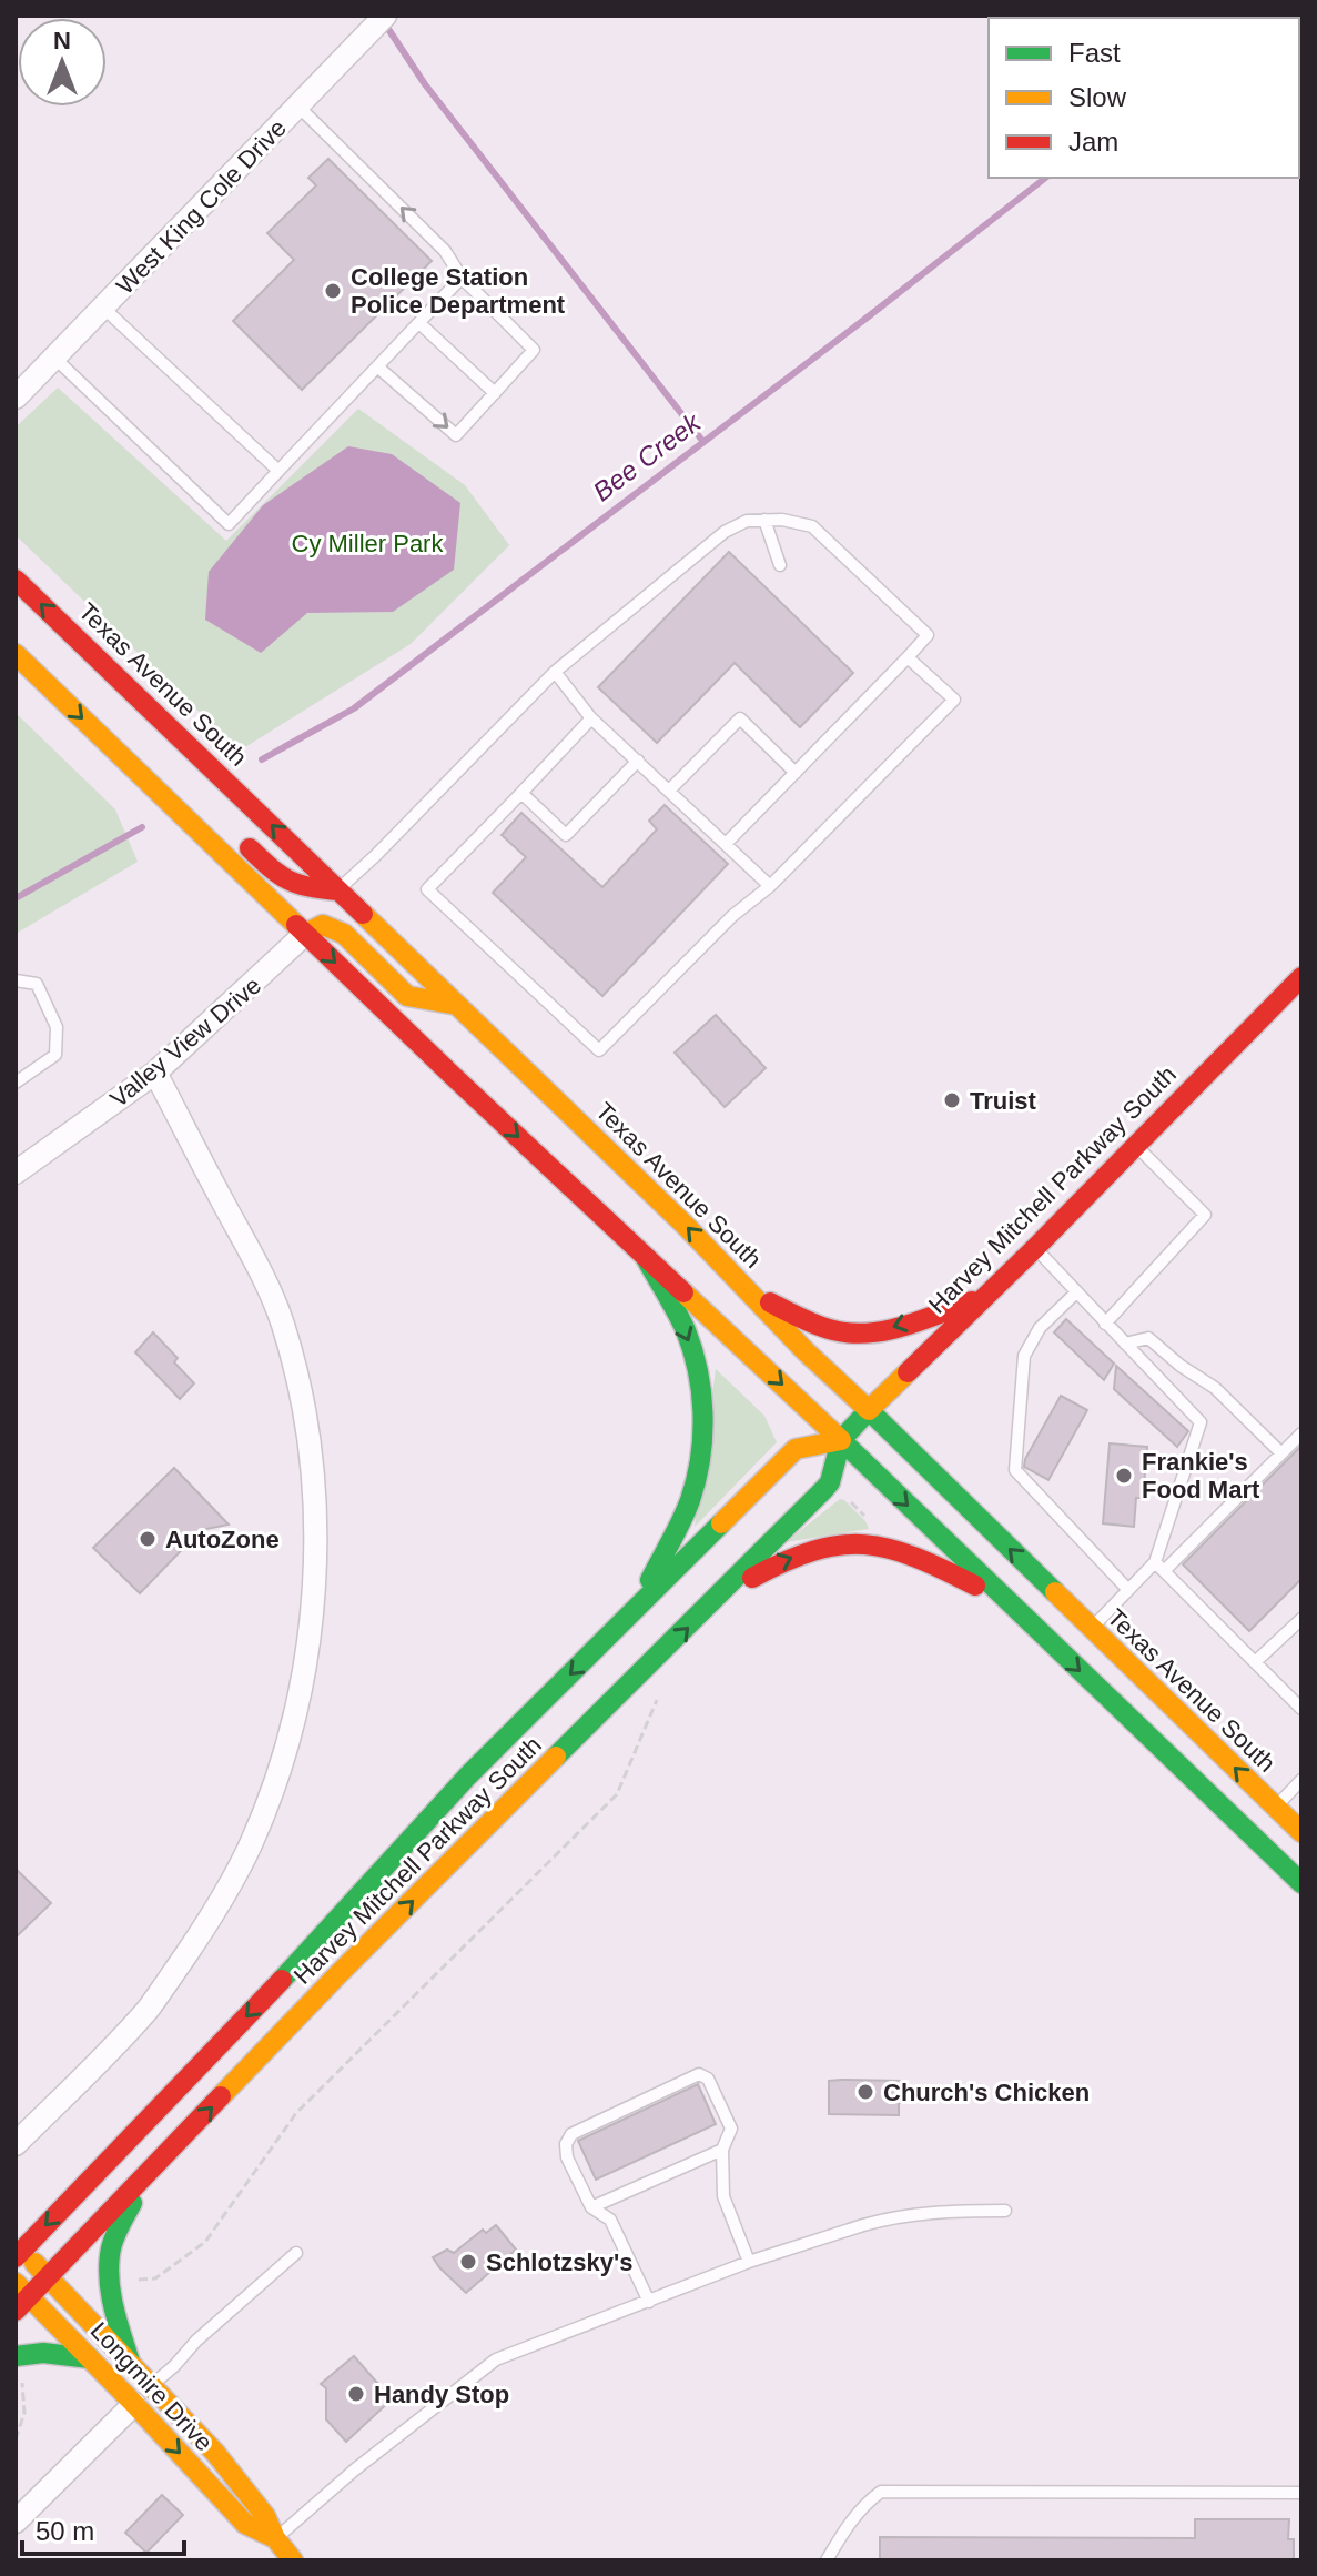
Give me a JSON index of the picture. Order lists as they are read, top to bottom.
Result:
{
  "streets": {
    "main road": ["Texas Avenue South", "Harvey Mitchell Parkway South", "Longmire Drive"],
    "street": ["West King Cole Drive", "Valley View Drive"]
  },
  "crossings": [
    ["Texas Avenue South", "Harvey Mitchell Parkway South"],
    ["Harvey Mitchell Parkway South", "Longmire Drive"]
  ],
  "water": ["Bee Creek"],
  "parks": ["Cy Miller Park"],
  "places": [
    "College Station Police Department",
    "Truist",
    "Frankie's Food Mart",
    "AutoZone",
    "Church's Chicken",
    "Schlotzsky's",
    "Handy Stop"
  ],
  "legend": ["Fast", "Slow", "Jam"],
  "scale_bar": "50 m",
  "north": "top"
}
